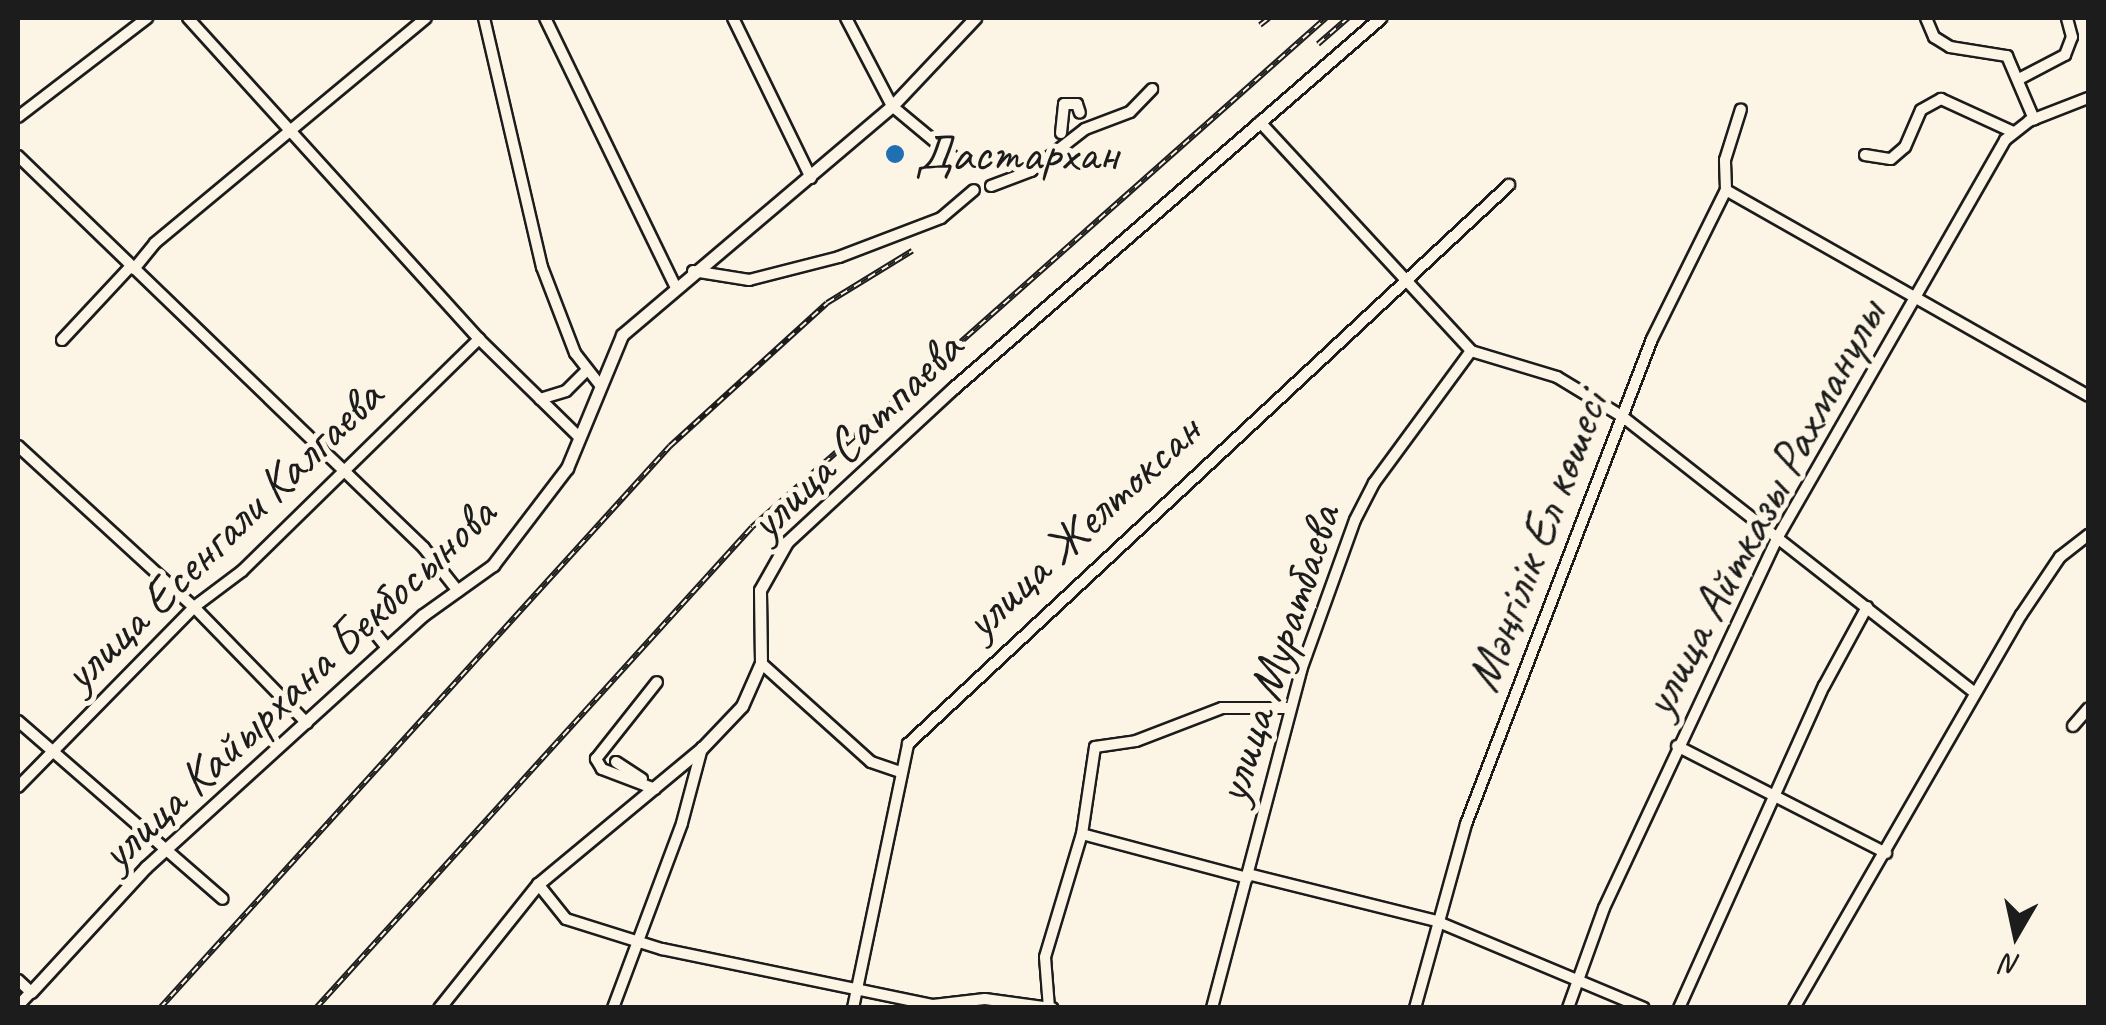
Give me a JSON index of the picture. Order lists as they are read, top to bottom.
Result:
{
  "streets": {
    "street": [
      "улица Сатпаева",
      "улица Айтказы Рахманулы",
      "улица Желтоксан",
      "улица Есенгали Калгаева",
      "Мәңгілік Ел көшесі",
      "улица Муратбаева",
      "улица Кайырхана Бекбосынова"
    ]
  },
  "places": ["Дастархан"],
  "north": "bottom"
}
